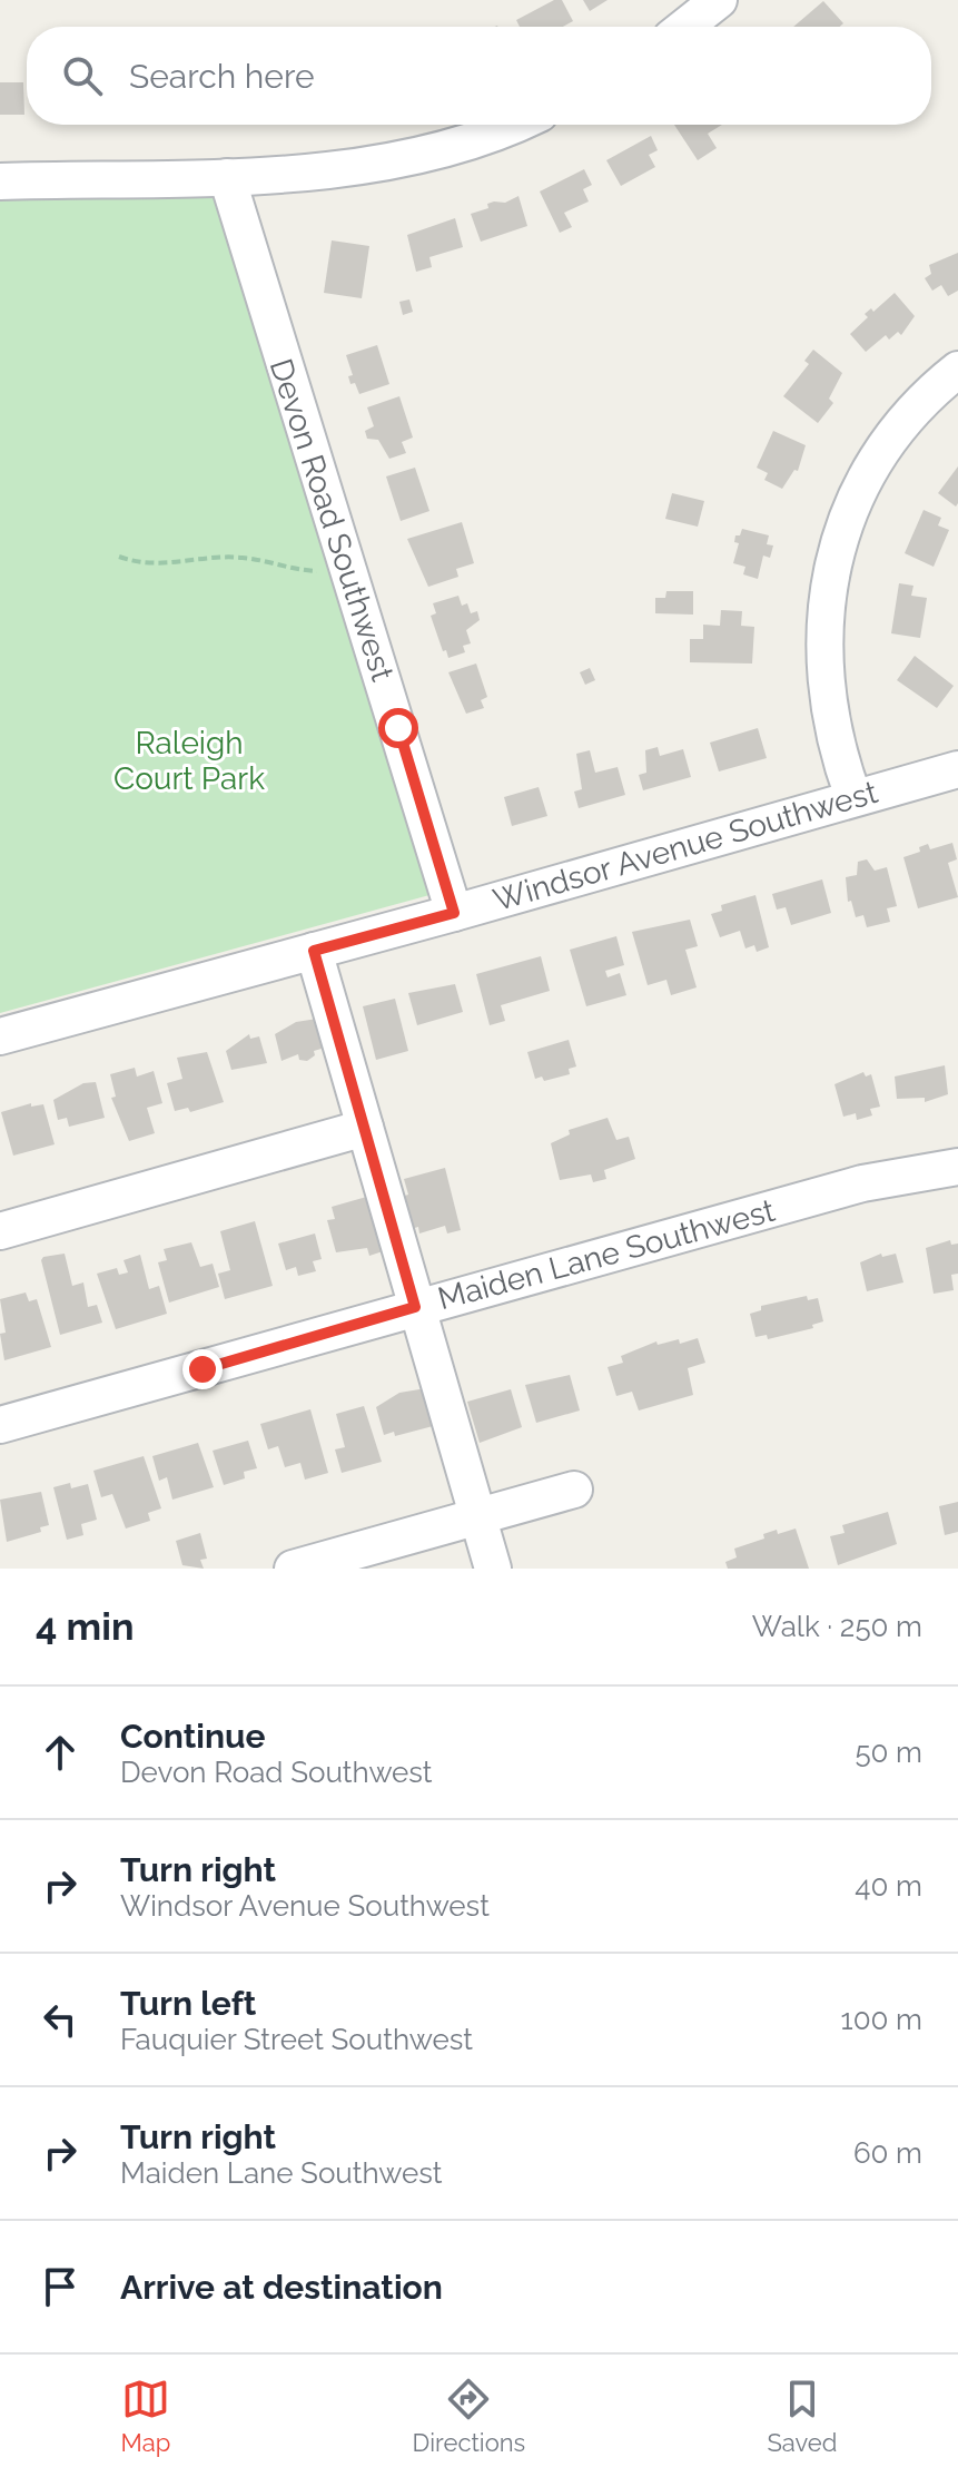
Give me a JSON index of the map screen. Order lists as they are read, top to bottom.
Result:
{
  "streets": {
    "street": ["Devon Road Southwest", "Windsor Avenue Southwest", "Maiden Lane Southwest"]
  },
  "crossings": [
    ["Devon Road Southwest", "Windsor Avenue Southwest"]
  ],
  "parks": ["Raleigh Court Park"],
  "page": {
    "search": "Search here",
    "heading": ["4 min", "Walk · 250 m"],
    "list": [
      ["Continue", "Devon Road Southwest", "50 m"],
      ["Turn right", "Windsor Avenue Southwest", "40 m"],
      ["Turn left", "Fauquier Street Southwest", "100 m"],
      ["Turn right", "Maiden Lane Southwest", "60 m"],
      "Arrive at destination"
    ],
    "nav": ["Map", "Directions", "Saved"]
  }
}
